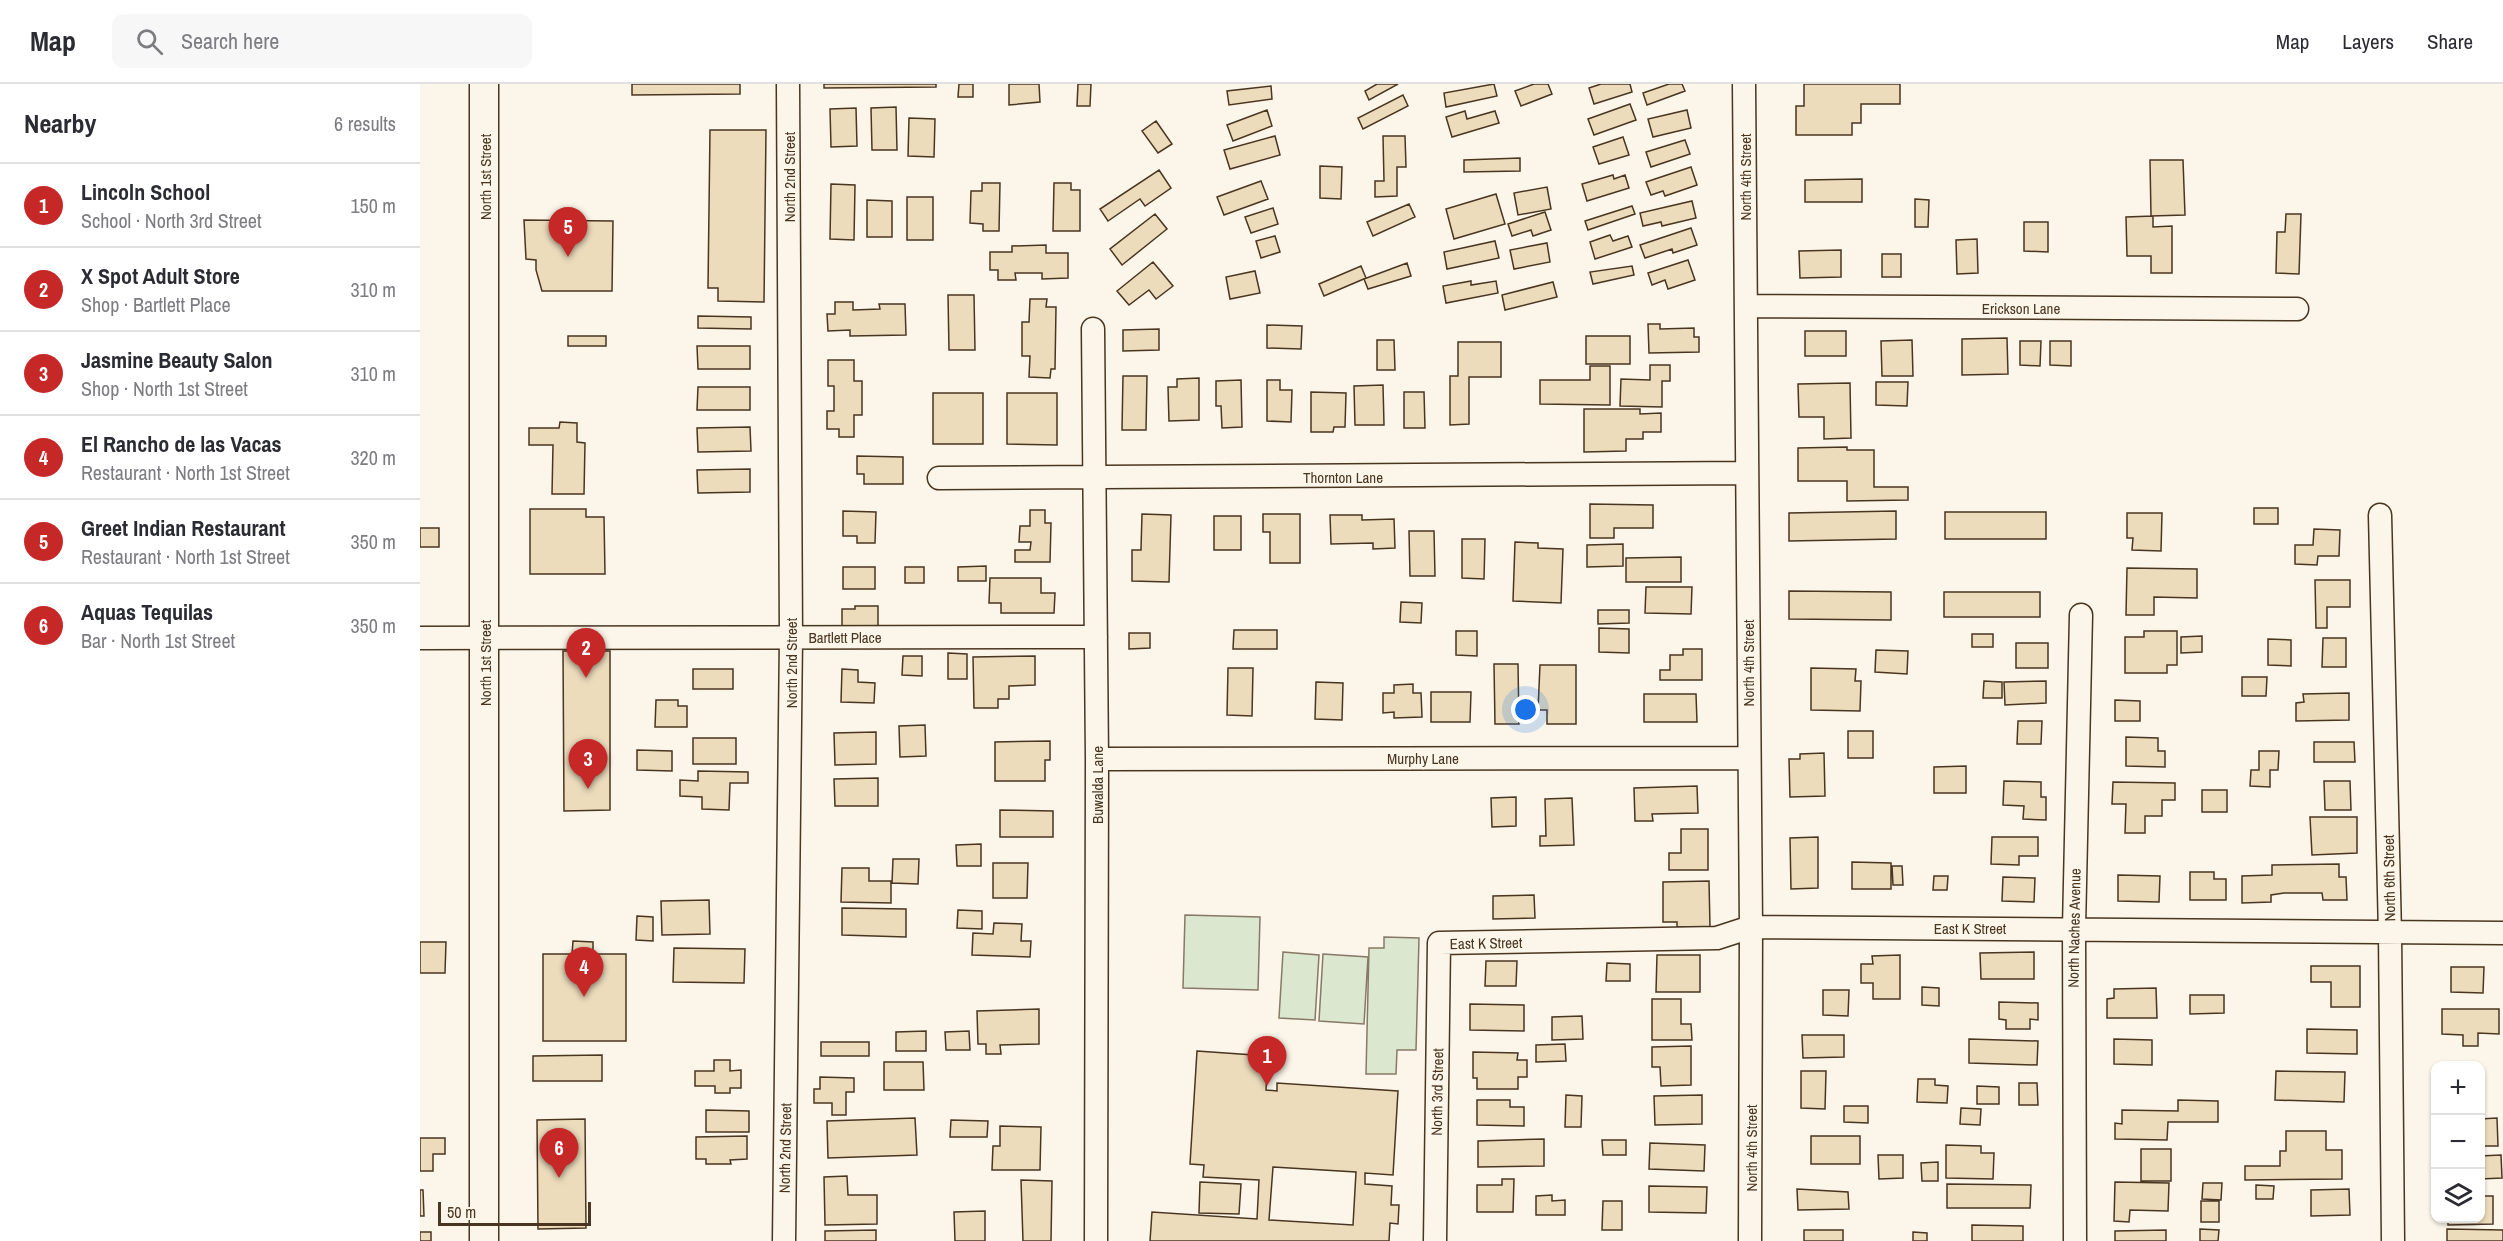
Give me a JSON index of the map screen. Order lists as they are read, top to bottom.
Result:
{
  "streets": {
    "main road": ["North 1st Street"],
    "street": [
      "North 2nd Street",
      "North 4th Street",
      "Erickson Lane",
      "Thornton Lane",
      "Bartlett Place",
      "Murphy Lane",
      "Buwalda Lane",
      "North 6th Street",
      "East K Street",
      "North Naches Avenue",
      "North 3rd Street"
    ]
  },
  "crossings": [
    ["North 1st Street", "Bartlett Place"],
    ["North 2nd Street", "Bartlett Place"],
    ["North 4th Street", "Erickson Lane"],
    ["North 4th Street", "Thornton Lane"],
    ["North 4th Street", "Murphy Lane"],
    ["North 4th Street", "East K Street"],
    ["Thornton Lane", "Buwalda Lane"],
    ["Bartlett Place", "Buwalda Lane"],
    ["Murphy Lane", "Buwalda Lane"],
    ["North 6th Street", "East K Street"],
    ["East K Street", "North Naches Avenue"],
    ["East K Street", "North 3rd Street"]
  ],
  "scale_bar": "50 m",
  "page": {
    "header": "Map",
    "search": "Search here",
    "nav": ["Map", "Layers", "Share"],
    "heading": ["Nearby", "6 results"],
    "list": [
      {
        "mark": "1",
        "name": "Lincoln School",
        "note": "School · North 3rd Street",
        "value": "150 m"
      },
      {
        "mark": "2",
        "name": "X Spot Adult Store",
        "note": "Shop · Bartlett Place",
        "value": "310 m"
      },
      {
        "mark": "3",
        "name": "Jasmine Beauty Salon",
        "note": "Shop · North 1st Street",
        "value": "310 m"
      },
      {
        "mark": "4",
        "name": "El Rancho de las Vacas",
        "note": "Restaurant · North 1st Street",
        "value": "320 m"
      },
      {
        "mark": "5",
        "name": "Greet Indian Restaurant",
        "note": "Restaurant · North 1st Street",
        "value": "350 m"
      },
      {
        "mark": "6",
        "name": "Aquas Tequilas",
        "note": "Bar · North 1st Street",
        "value": "350 m"
      }
    ],
    "pins": [
      "5",
      "2",
      "3",
      "4",
      "1",
      "6"
    ],
    "map_buttons": ["+", "−"],
    "scale": "50 m"
  }
}
